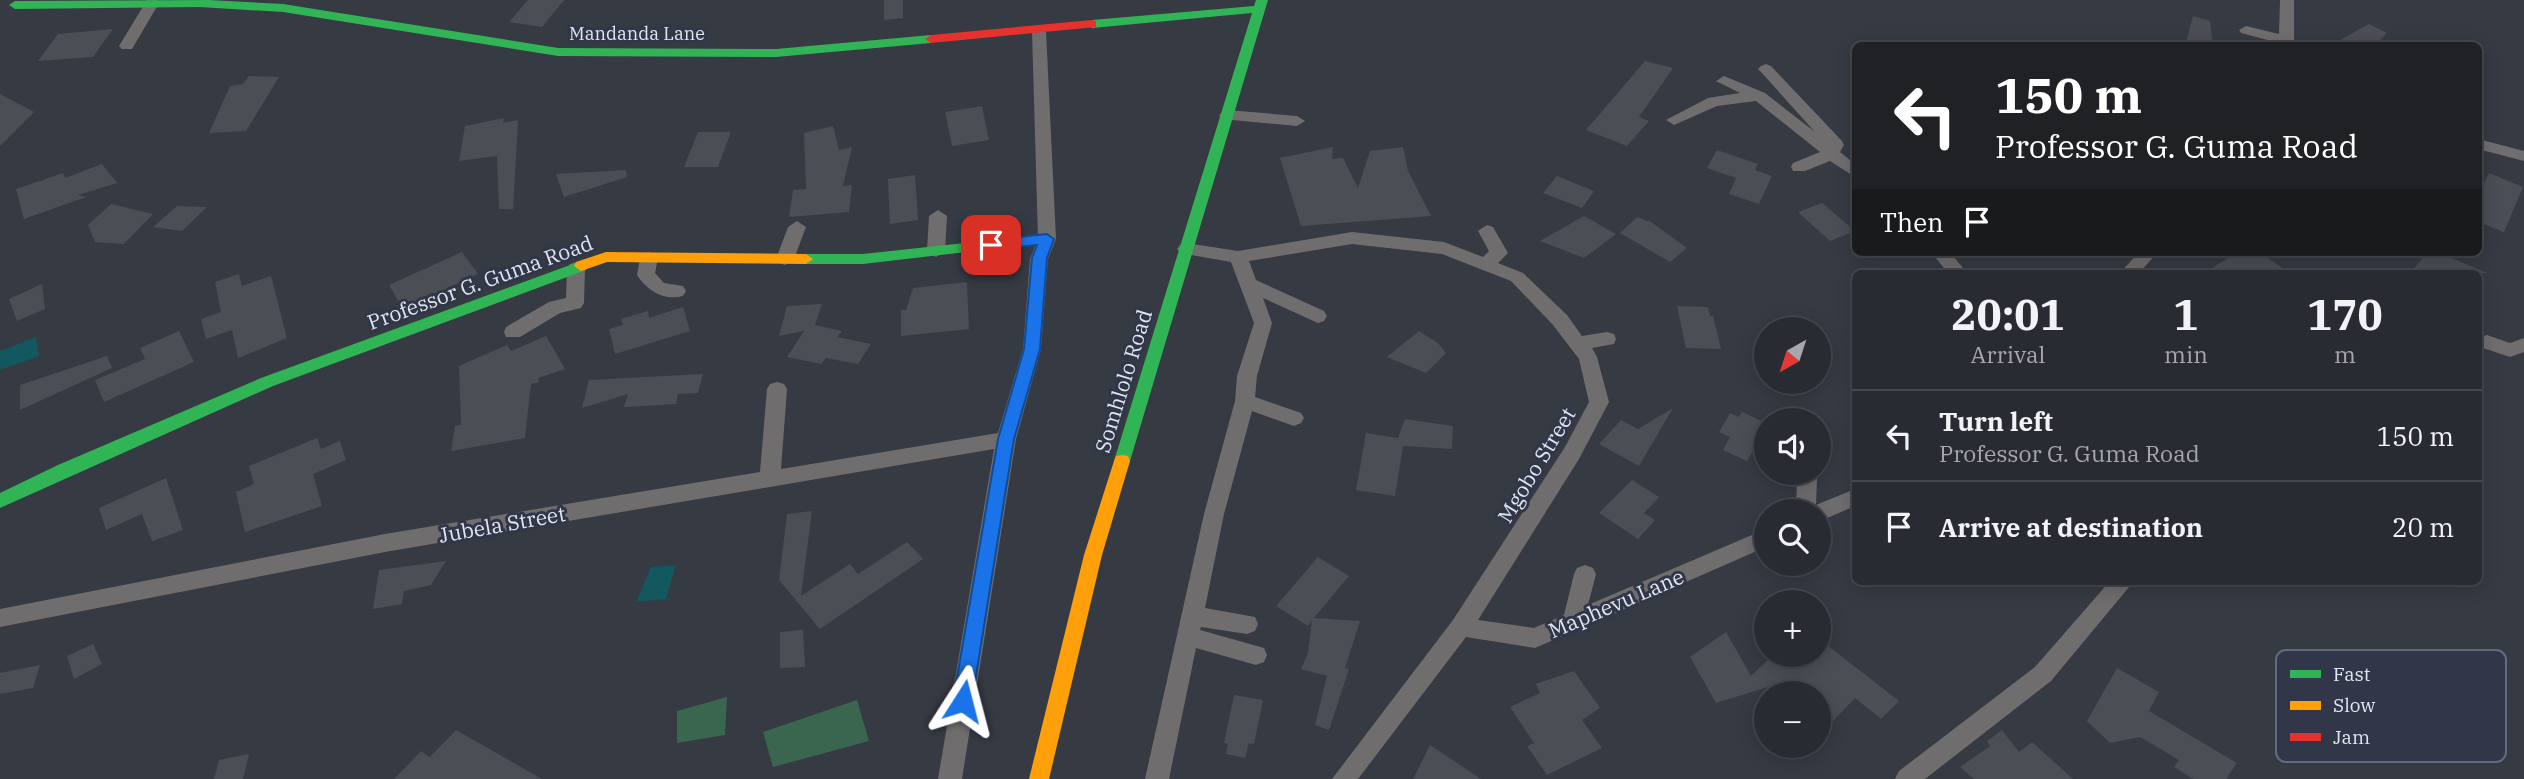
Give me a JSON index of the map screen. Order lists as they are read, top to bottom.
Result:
{
  "streets": {
    "street": [
      "Mandanda Lane",
      "Professor G. Guma Road",
      "Somhlolo Road",
      "Mgobo Street",
      "Jubela Street",
      "Maphevu Lane"
    ]
  },
  "crossings": [
    ["Mandanda Lane", "Somhlolo Road"],
    ["Somhlolo Road", "Mgobo Street"],
    ["Mgobo Street", "Maphevu Lane"]
  ],
  "legend": ["Fast", "Slow", "Jam"],
  "north": "bottom left",
  "page": {
    "turn": ["150 m", "Professor G. Guma Road"],
    "then": "Then",
    "eta": [
      "20:01",
      "Arrival",
      "1",
      "min",
      "170",
      "m"
    ],
    "map_buttons": ["+", "−"],
    "list": [
      {
        "name": "Turn left",
        "note": "Professor G. Guma Road",
        "value": "150 m"
      },
      {
        "name": "Arrive at destination",
        "value": "20 m"
      }
    ]
  }
}
